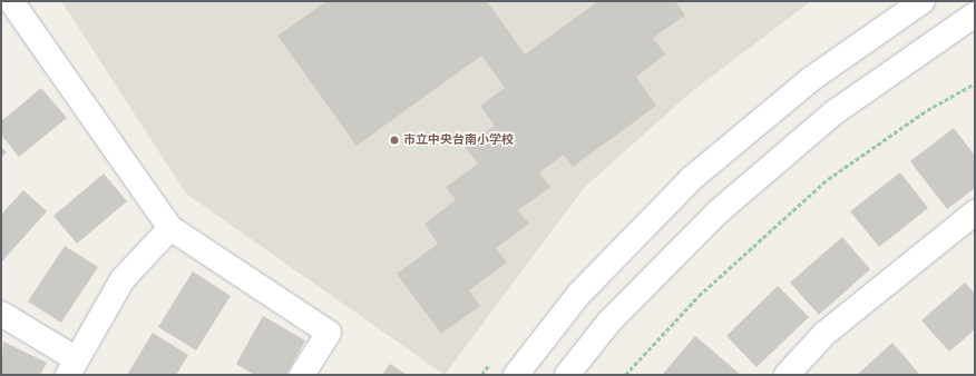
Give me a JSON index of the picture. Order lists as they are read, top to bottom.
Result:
{
  "places": ["市立中央台南小学校"]
}
